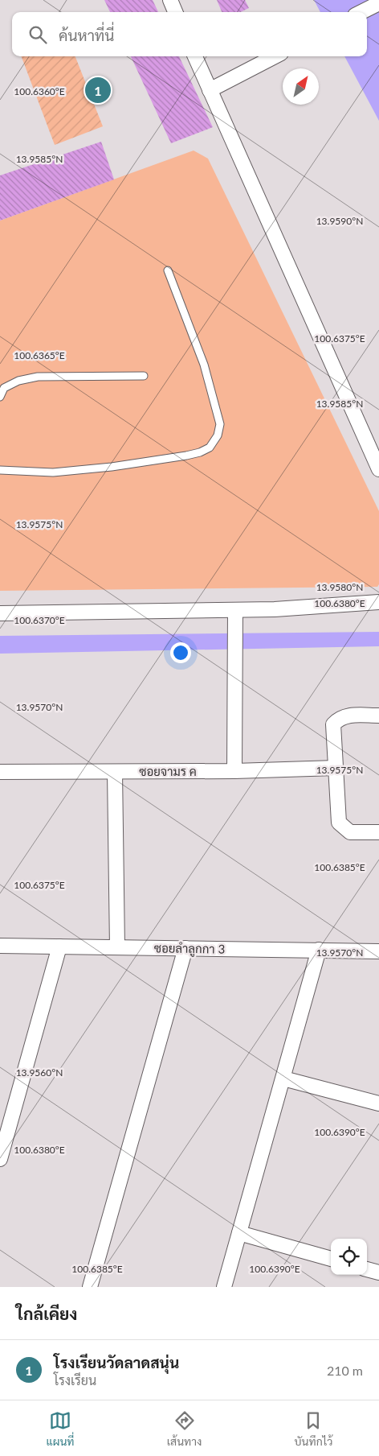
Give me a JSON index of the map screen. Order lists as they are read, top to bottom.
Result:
{
  "streets": {
    "street": ["ซอยจามร ค", "ซอยลำลูกกา 3"]
  },
  "north": "top right",
  "page": {
    "search": "ค้นหาที่นี่",
    "pins": "1",
    "heading": "ใกล้เคียง",
    "list": [
      {
        "mark": "1",
        "name": "โรงเรียนวัดลาดสนุ่น",
        "note": "โรงเรียน",
        "value": "210 m"
      }
    ],
    "nav": ["แผนที่", "เส้นทาง", "บันทึกไว้"]
  },
  "coordinates": [
    "100.6360°E",
    "13.9585°N",
    "13.9590°N",
    "100.6375°E",
    "100.6365°E",
    "13.9575°N",
    "13.9580°N",
    "100.6380°E",
    "100.6370°E",
    "13.9570°N",
    "100.6385°E",
    "13.9560°N",
    "100.6390°E"
  ]
}
